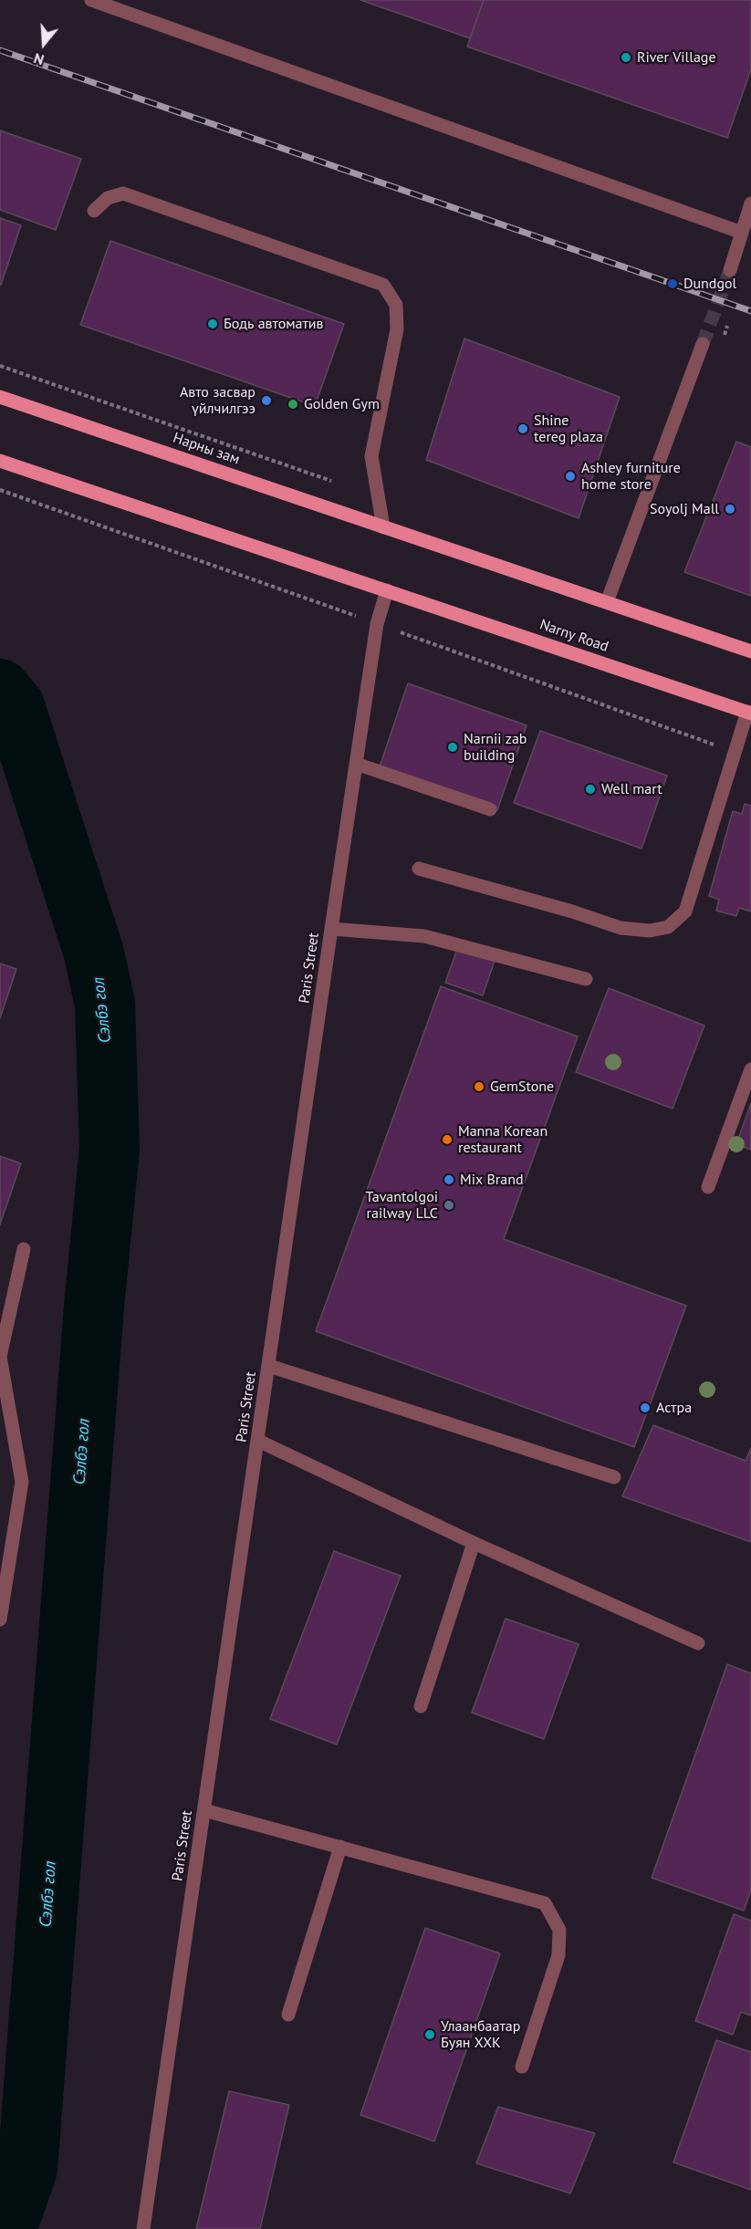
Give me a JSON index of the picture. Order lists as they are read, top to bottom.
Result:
{
  "streets": {
    "main road": ["Нарны зам", "Narny Road"],
    "street": ["Paris Street"]
  },
  "crossings": [
    ["Narny Road", "Paris Street"]
  ],
  "water": ["Сэлбэ гол"],
  "places": [
    "River Village",
    "Dundgol",
    "Бодь автоматив",
    "Авто засвар үйлчилгээ",
    "Golden Gym",
    "Shine tereg plaza",
    "Ashley furniture home store",
    "Soyolj Mall",
    "Narnii zab building",
    "Well mart",
    "GemStone",
    "Manna Korean restaurant",
    "Mix Brand",
    "Tavantolgoi railway LLC",
    "Астра",
    "Улаанбаатар Буян ХХК"
  ],
  "north": "bottom"
}
